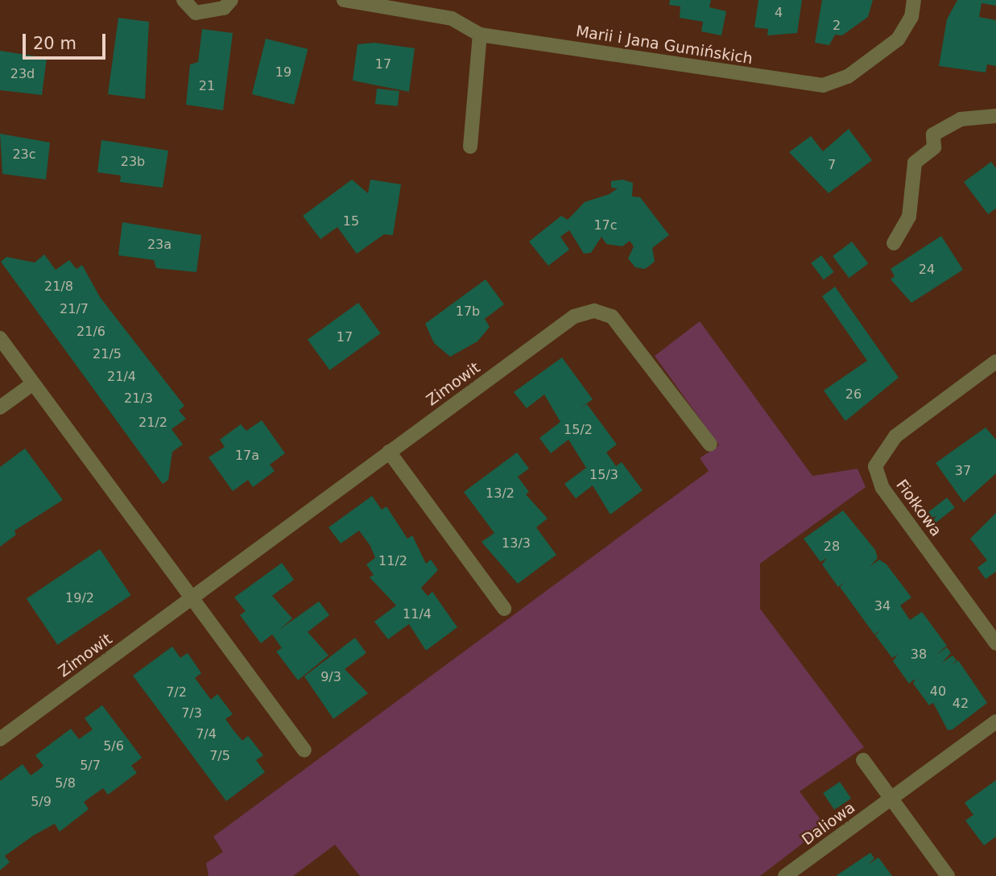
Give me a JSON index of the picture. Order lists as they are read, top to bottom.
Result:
{
  "streets": {
    "street": [
      "Marii i Jana Gumińskich",
      "Zimowit",
      "Fiołkowa",
      "Daliowa"
    ]
  },
  "house_numbers": [
    "4",
    "2",
    "17",
    "19",
    "23d",
    "21",
    "23c",
    "23b",
    "7",
    "15",
    "17c",
    "23a",
    "24",
    "21/8",
    "21/7",
    "17b",
    "21/6",
    "17",
    "21/5",
    "21/4",
    "26",
    "21/3",
    "21/2",
    "15/2",
    "17a",
    "37",
    "15/3",
    "13/2",
    "13/3",
    "28",
    "11/2",
    "19/2",
    "34",
    "11/4",
    "38",
    "9/3",
    "40",
    "7/2",
    "42",
    "7/3",
    "7/4",
    "5/6",
    "7/5",
    "5/7",
    "5/8",
    "5/9"
  ],
  "scale_bar": "20 m"
}
